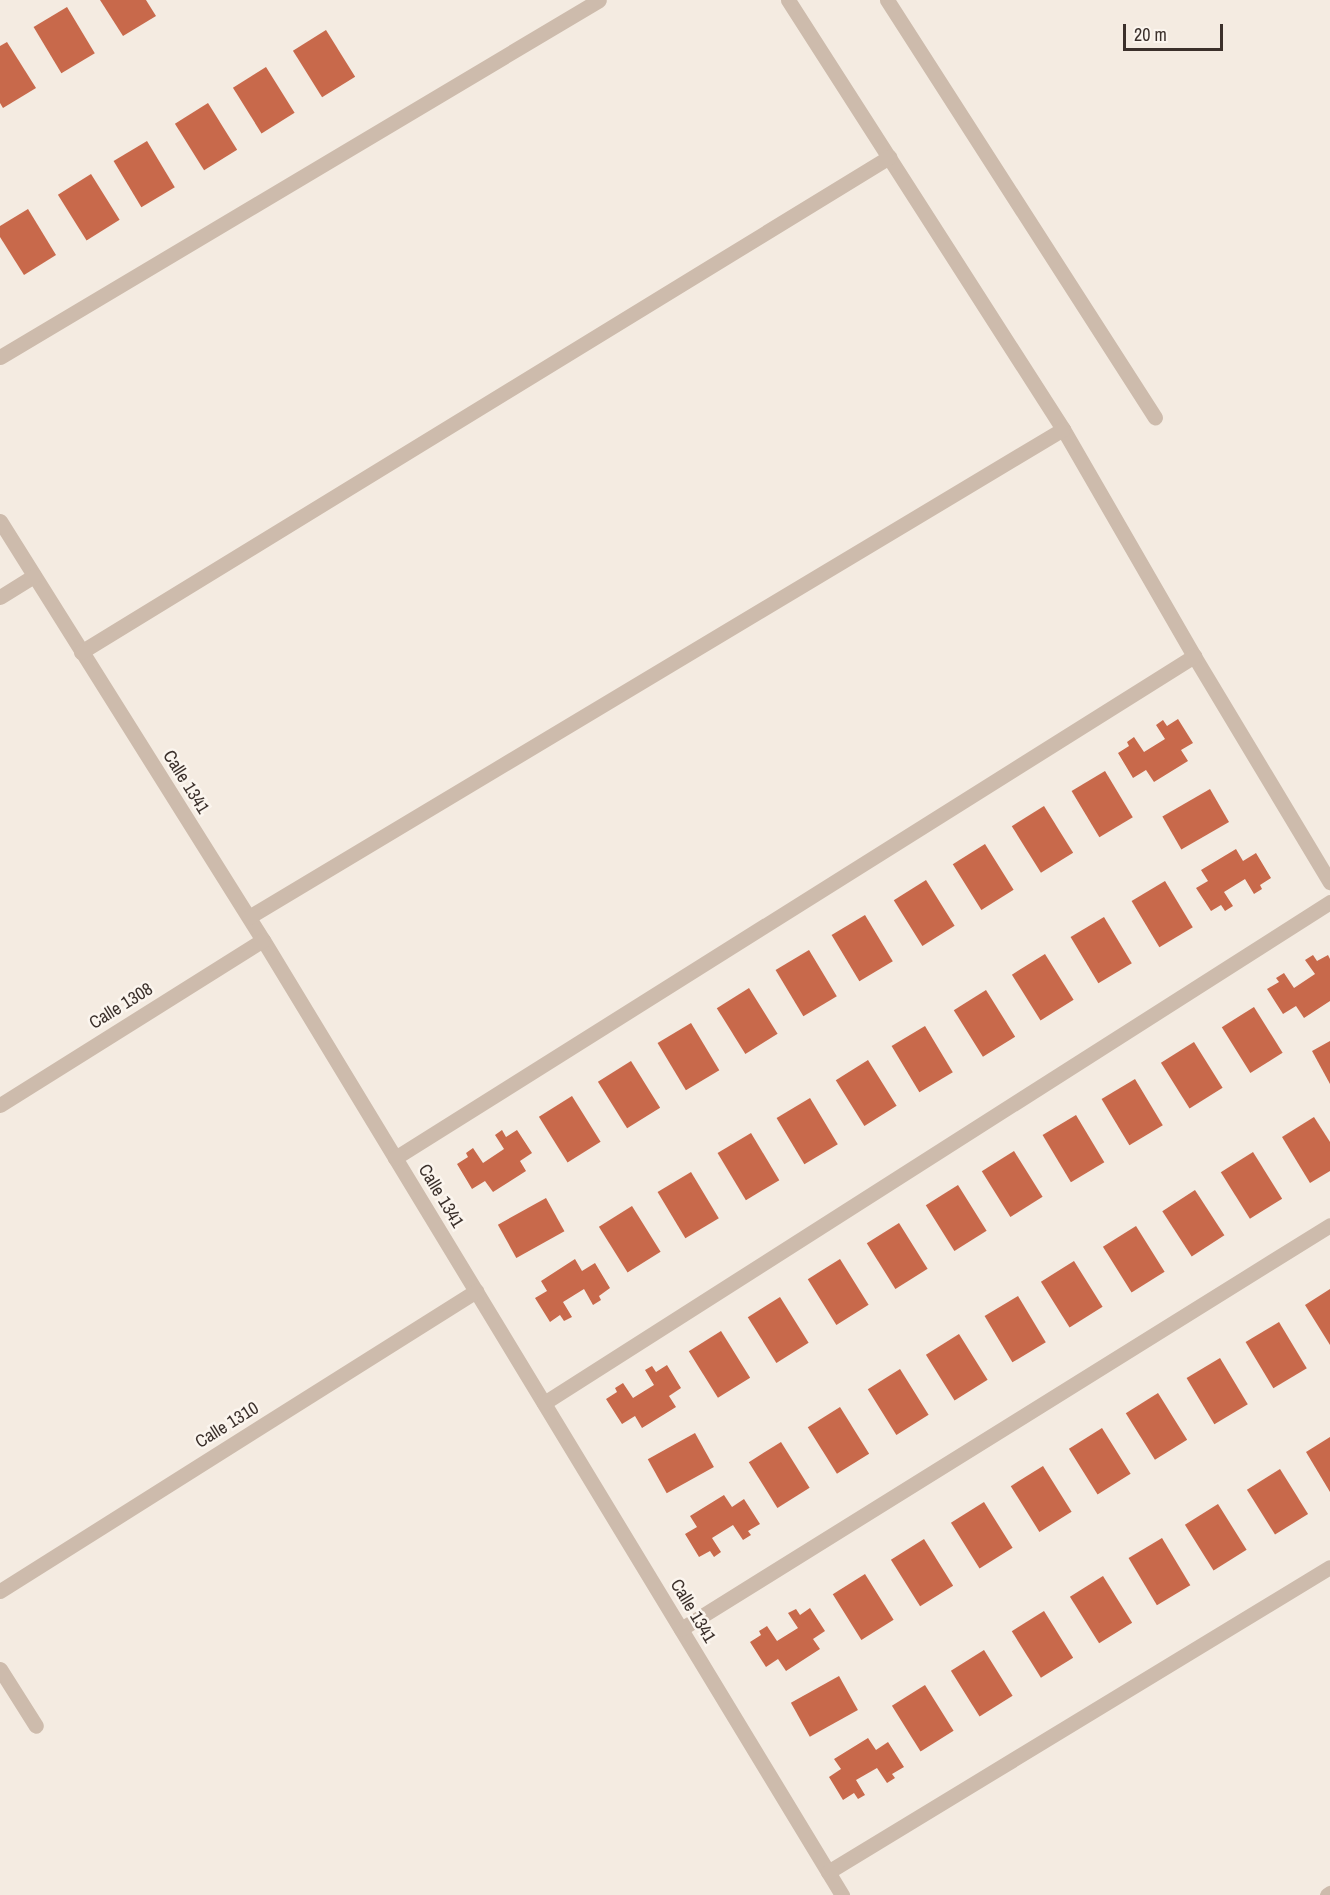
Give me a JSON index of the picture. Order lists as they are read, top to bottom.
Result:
{
  "streets": {
    "street": ["Calle 1341", "Calle 1308", "Calle 1310"]
  },
  "crossings": [
    ["Calle 1341", "Calle 1308"],
    ["Calle 1341", "Calle 1310"]
  ],
  "scale_bar": "20 m"
}
